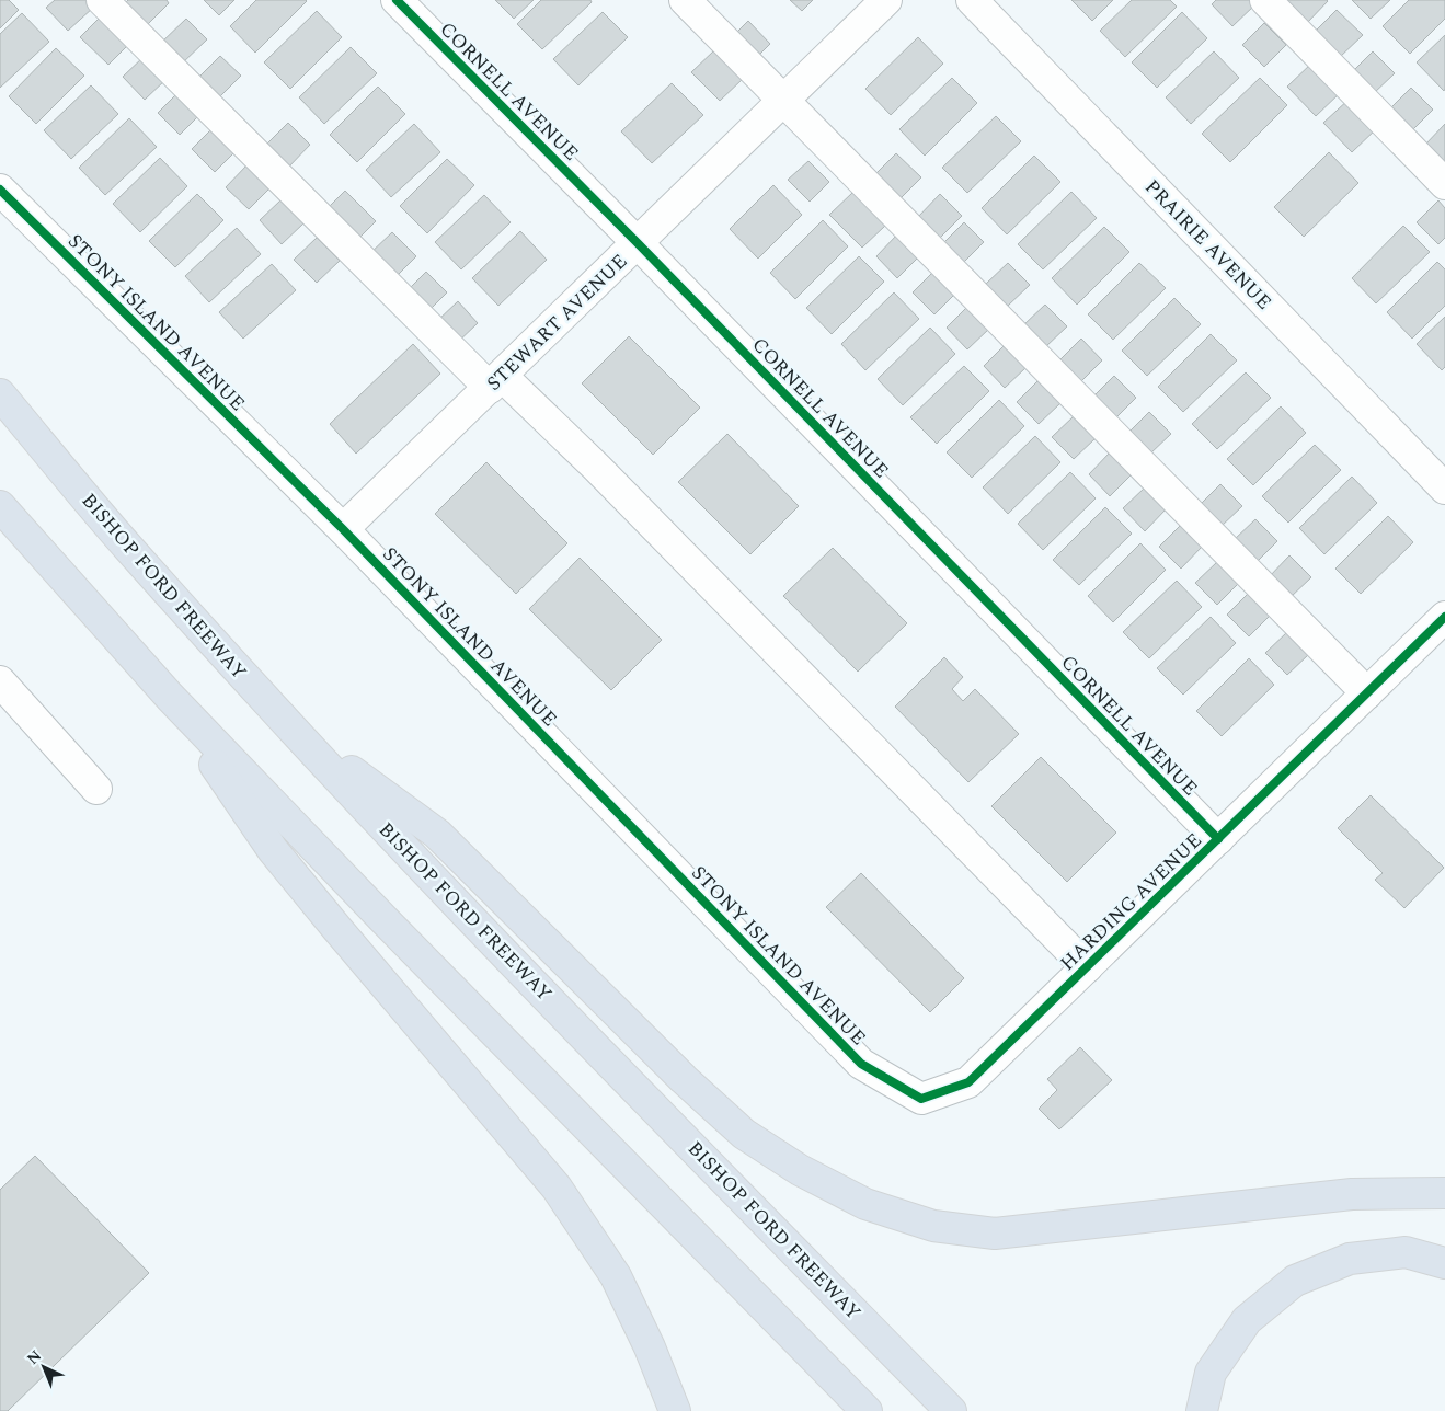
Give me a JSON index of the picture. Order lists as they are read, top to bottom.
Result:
{
  "streets": {
    "highway": ["BISHOP FORD FREEWAY"],
    "street": [
      "CORNELL AVENUE",
      "PRAIRIE AVENUE",
      "STONY ISLAND AVENUE",
      "STEWART AVENUE",
      "HARDING AVENUE"
    ]
  },
  "crossings": [
    ["CORNELL AVENUE", "STEWART AVENUE"],
    ["CORNELL AVENUE", "HARDING AVENUE"],
    ["STONY ISLAND AVENUE", "STEWART AVENUE"],
    ["STONY ISLAND AVENUE", "HARDING AVENUE"]
  ],
  "north": "top left"
}
